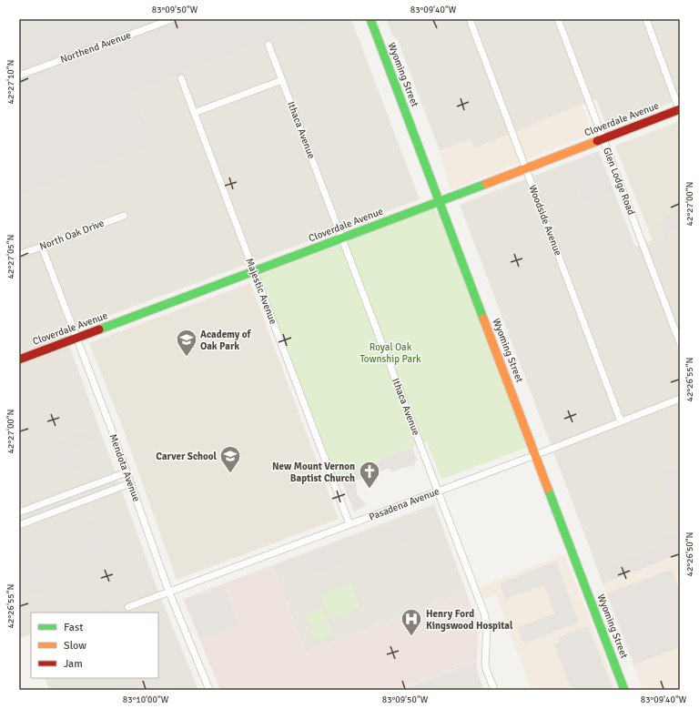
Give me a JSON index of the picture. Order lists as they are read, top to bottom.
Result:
{
  "streets": {
    "street": [
      "Northend Avenue",
      "Wyoming Street",
      "Cloverdale Avenue",
      "Ithaca Avenue",
      "Glen Lodge Road",
      "Woodside Avenue",
      "North Oak Drive",
      "Majestic Avenue",
      "Mendota Avenue",
      "Pasadena Avenue"
    ]
  },
  "crossings": [
    ["Wyoming Street", "Cloverdale Avenue"],
    ["Wyoming Street", "Pasadena Avenue"],
    ["Cloverdale Avenue", "Ithaca Avenue"],
    ["Cloverdale Avenue", "Glen Lodge Road"],
    ["Cloverdale Avenue", "Woodside Avenue"],
    ["Cloverdale Avenue", "Majestic Avenue"],
    ["Cloverdale Avenue", "Mendota Avenue"],
    ["Ithaca Avenue", "Pasadena Avenue"],
    ["Woodside Avenue", "Pasadena Avenue"],
    ["North Oak Drive", "Mendota Avenue"],
    ["Majestic Avenue", "Pasadena Avenue"],
    ["Mendota Avenue", "Pasadena Avenue"]
  ],
  "parks": ["Royal Oak Township Park"],
  "places": {
    "school or university": ["Academy of Oak Park", "Carver School"],
    "church": ["New Mount Vernon Baptist Church"],
    "hospital": ["Henry Ford Kingswood Hospital"]
  },
  "legend": ["Fast", "Slow", "Jam"],
  "coordinates": [
    "83°09'50\"W",
    "83°09'40\"W",
    "42°27'10\"N",
    "42°27'00\"N",
    "42°27'05\"N",
    "42°26'55\"N",
    "42°26'50\"N",
    "83°10'00\"W"
  ]
}
